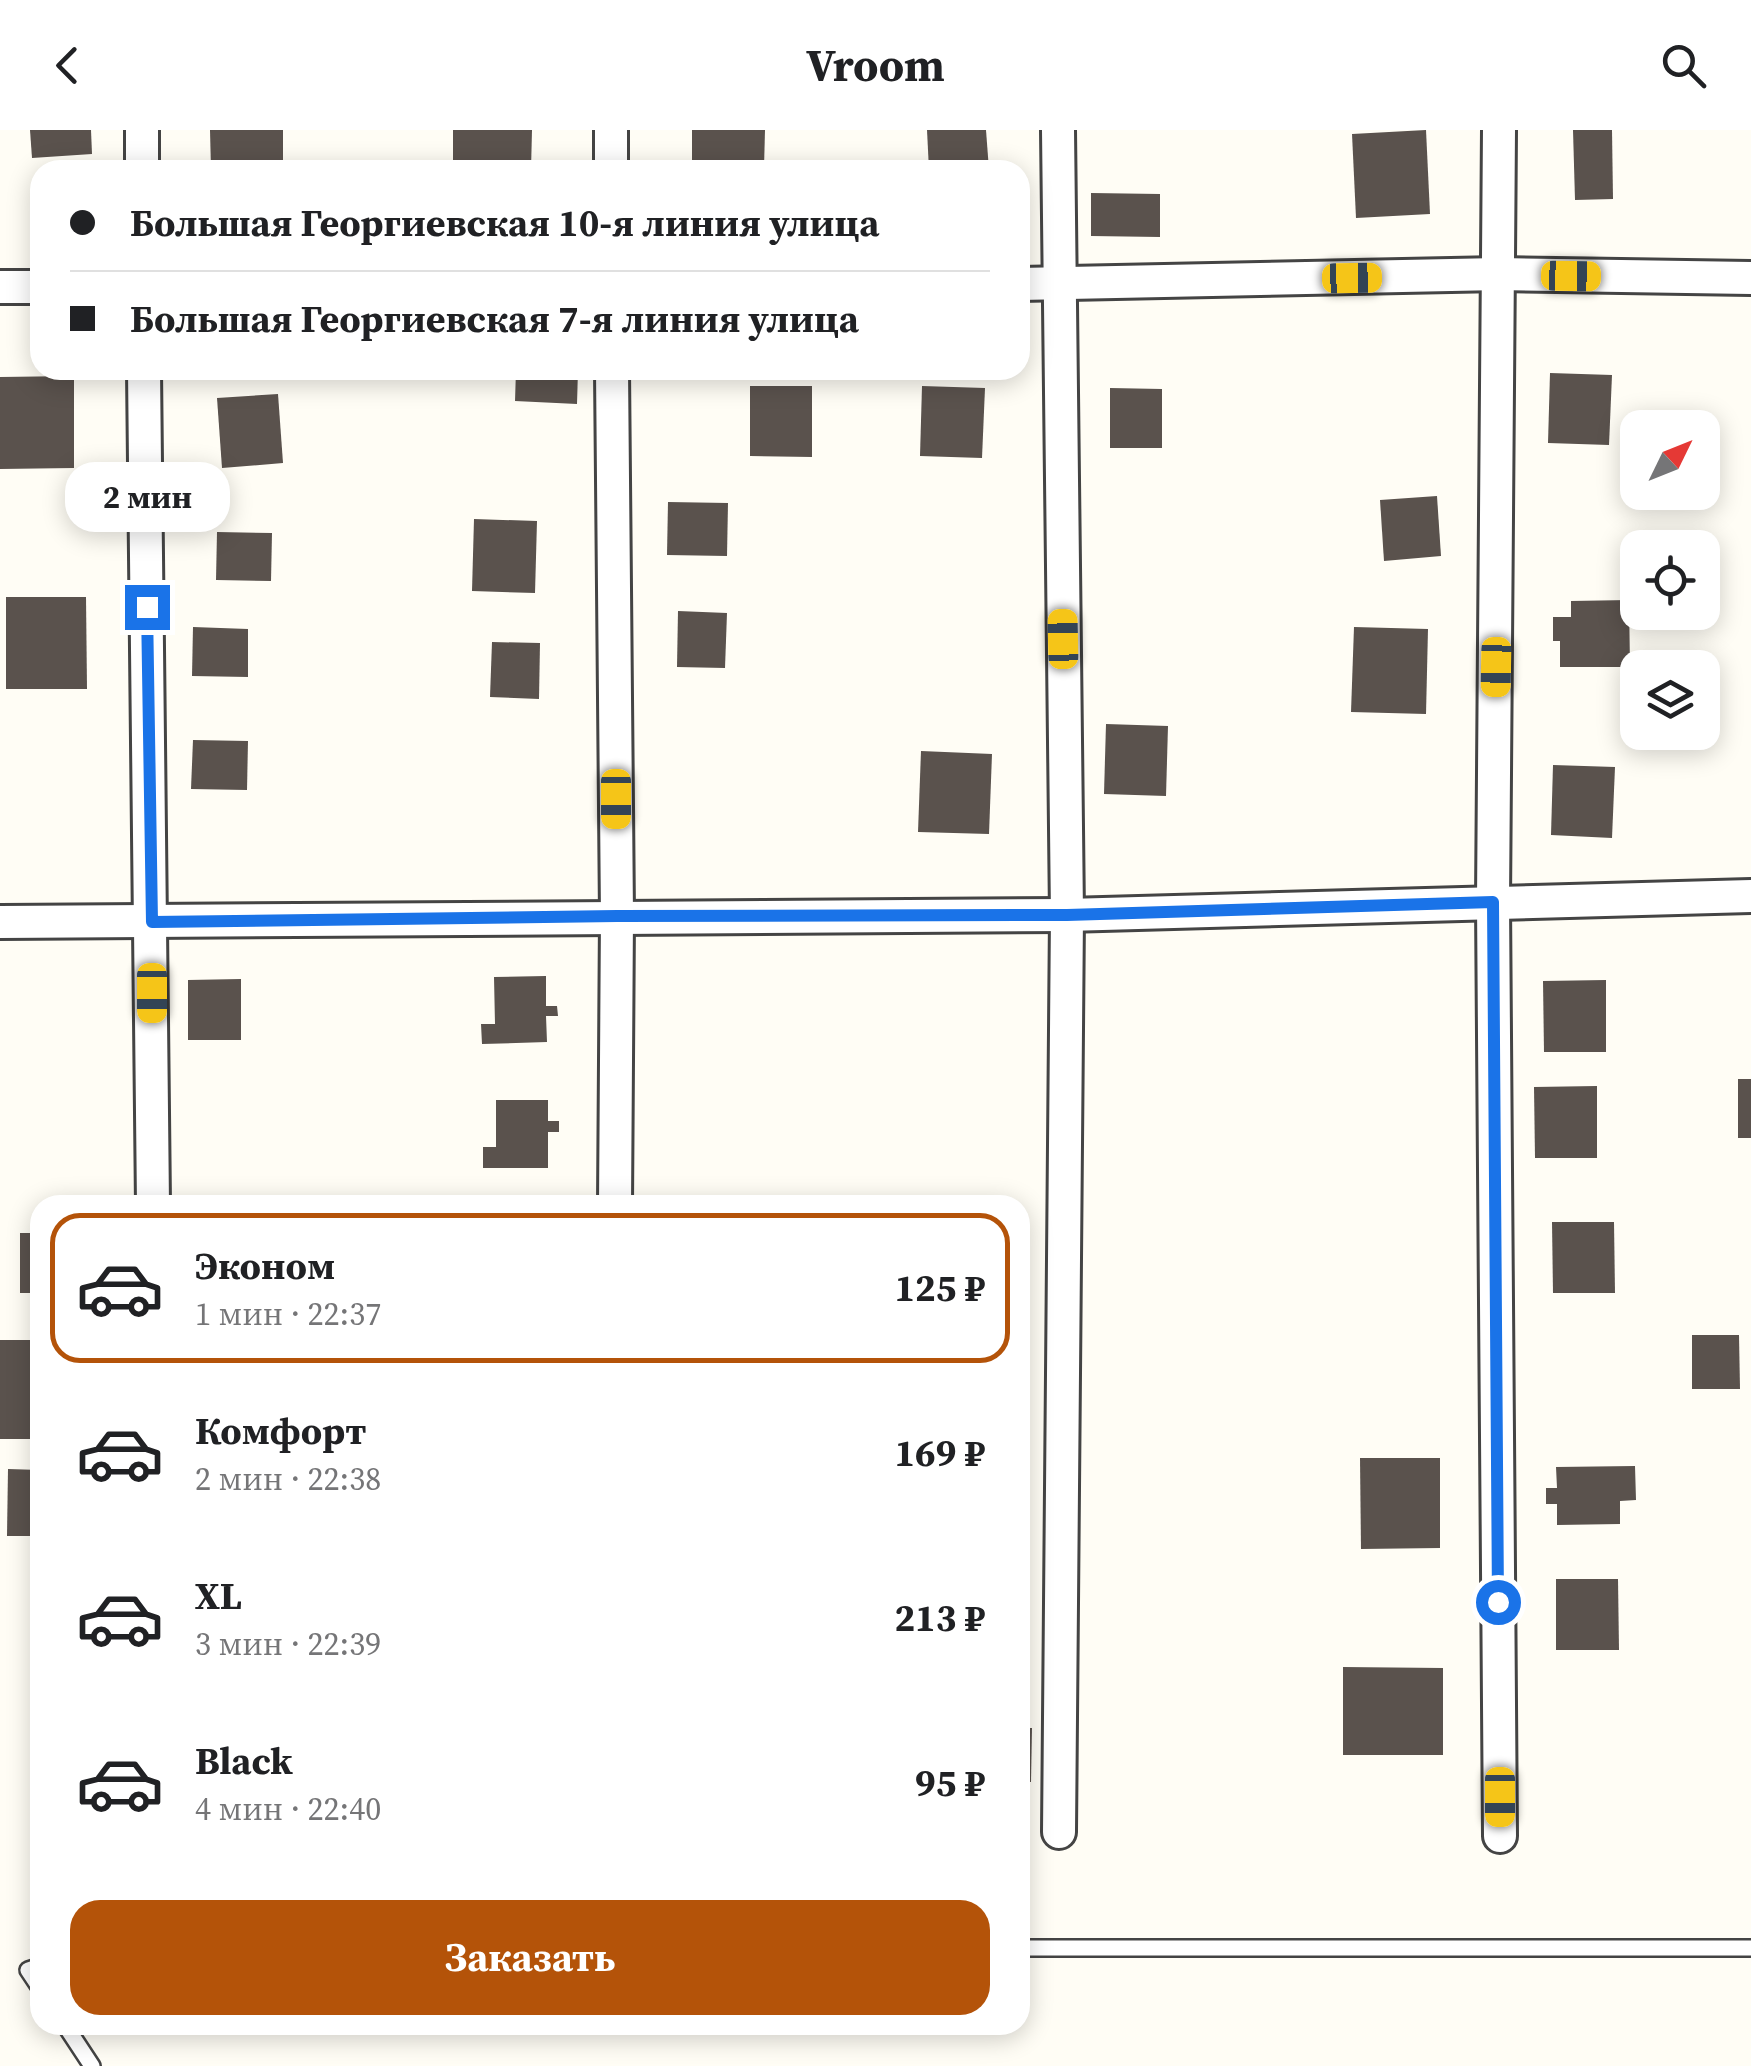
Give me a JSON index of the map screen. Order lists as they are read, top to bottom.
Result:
{
  "north": "top right",
  "page": {
    "header": "Vroom",
    "banner": ["Большая Георгиевская 10-я линия улица", "Большая Георгиевская 7-я линия улица"],
    "bubble": "2 мин",
    "list": [
      {
        "name": "Эконом",
        "note": "1 мин · 22:37",
        "value": "125 ₽"
      },
      {
        "name": "Комфорт",
        "note": "2 мин · 22:38",
        "value": "169 ₽"
      },
      {
        "name": "XL",
        "note": "3 мин · 22:39",
        "value": "213 ₽"
      },
      {
        "name": "Black",
        "note": "4 мин · 22:40",
        "value": "95 ₽"
      }
    ],
    "buttons": "Заказать"
  }
}
